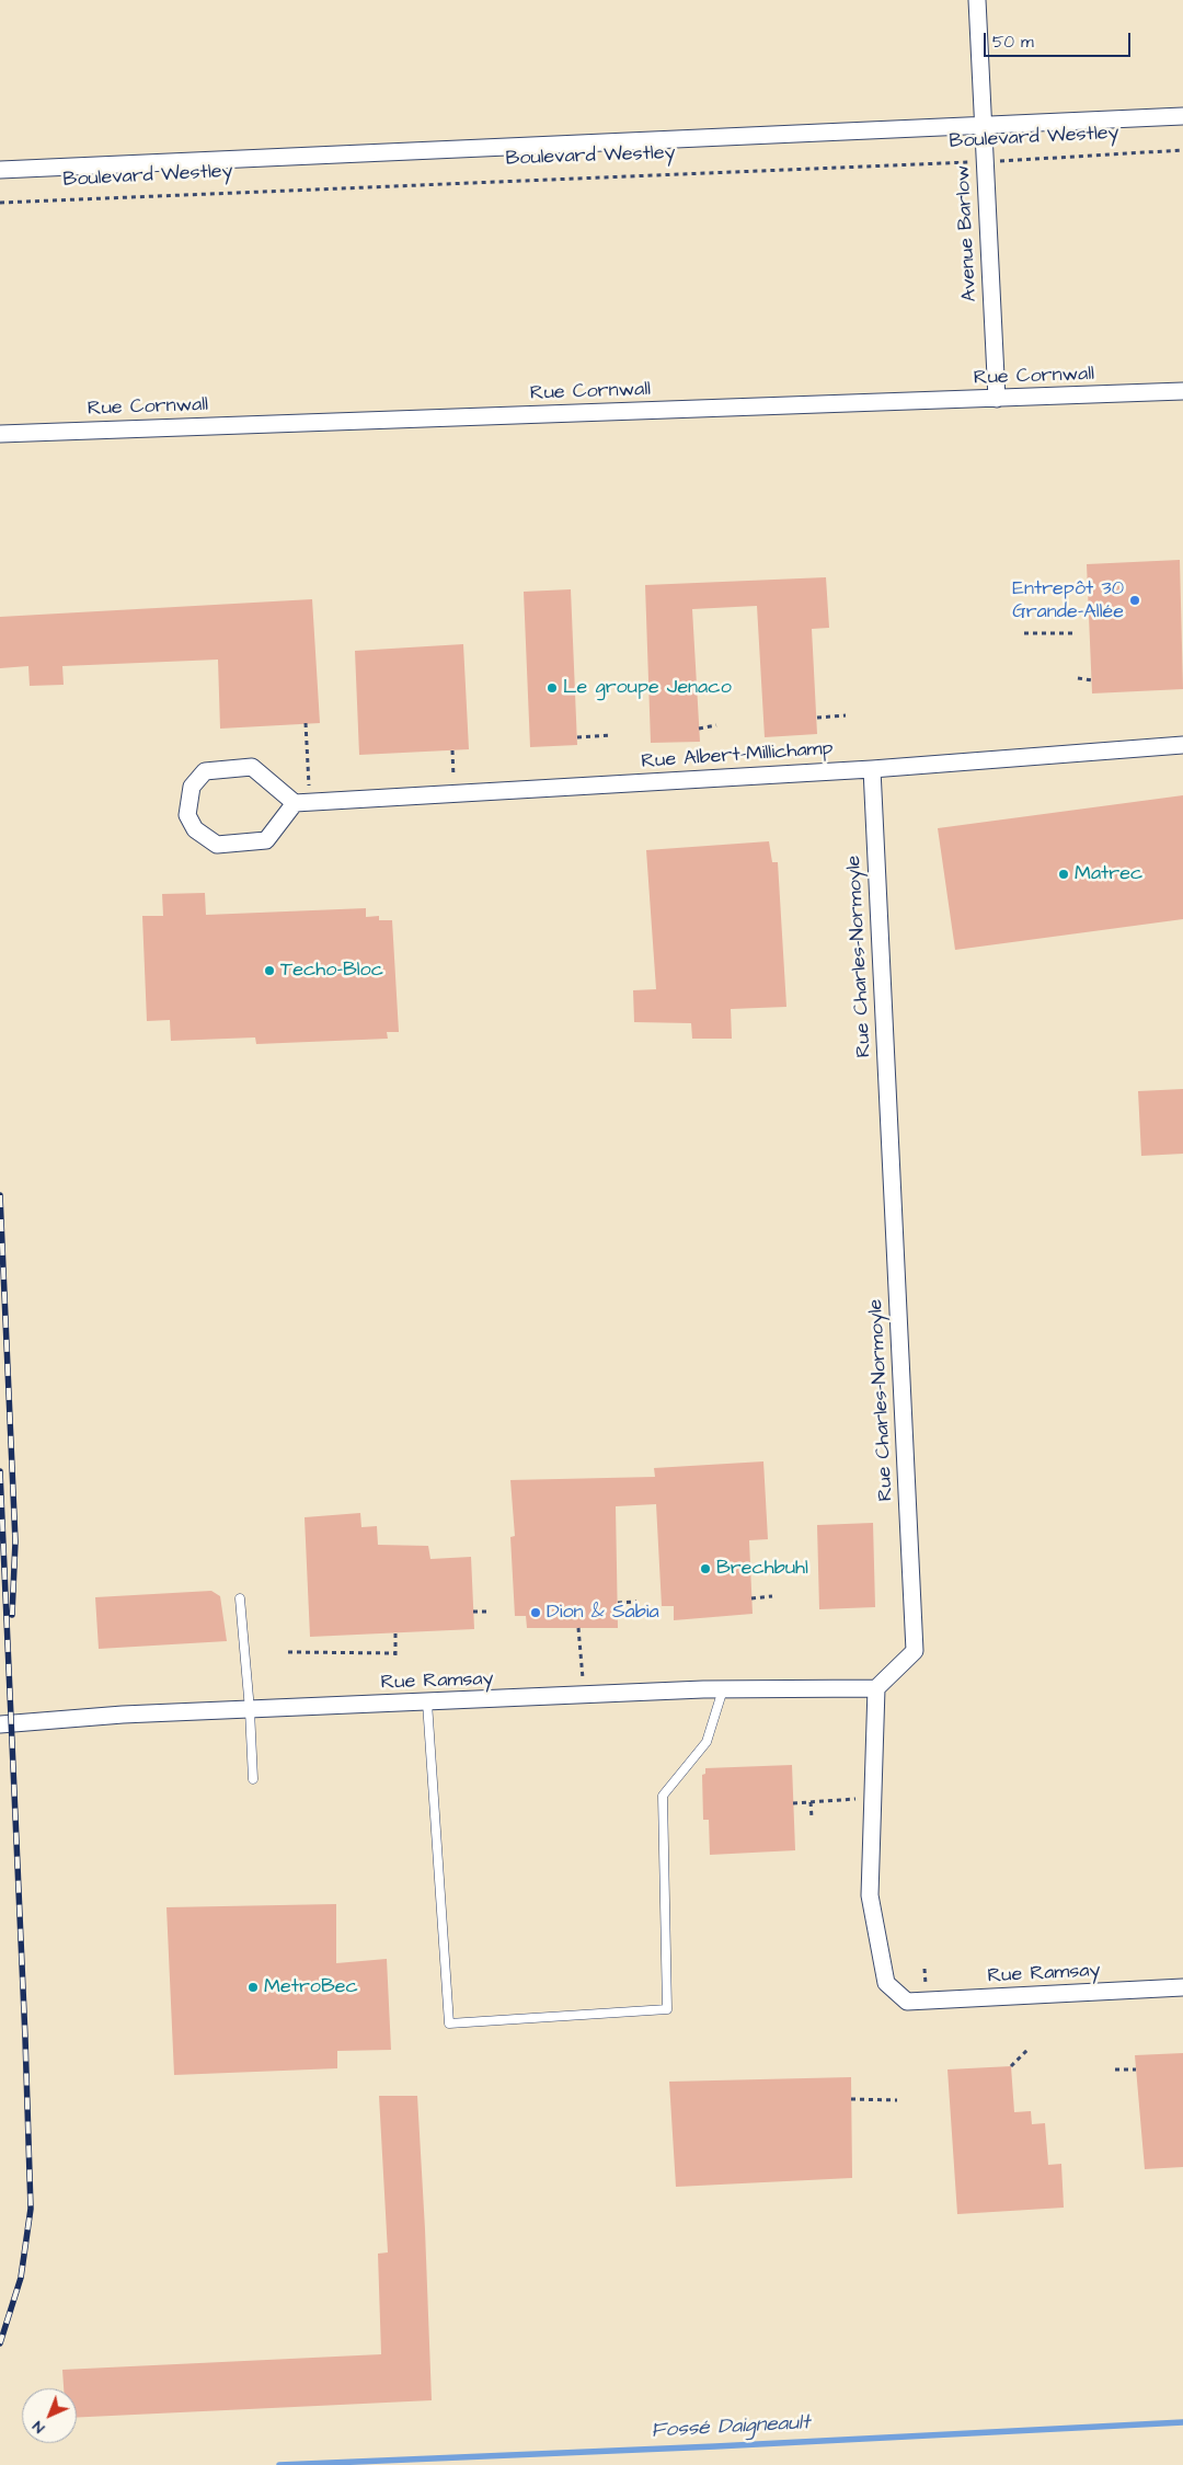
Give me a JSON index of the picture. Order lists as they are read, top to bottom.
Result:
{
  "streets": {
    "street": [
      "Boulevard Westley",
      "Avenue Barlow",
      "Rue Cornwall",
      "Rue Albert-Millichamp",
      "Rue Charles-Normoyle",
      "Rue Ramsay"
    ]
  },
  "crossings": [
    ["Boulevard Westley", "Avenue Barlow"],
    ["Avenue Barlow", "Rue Cornwall"],
    ["Rue Albert-Millichamp", "Rue Charles-Normoyle"],
    ["Rue Charles-Normoyle", "Rue Ramsay"]
  ],
  "water": ["Fossé Daigneault"],
  "places": [
    "Entrepôt 30 Grande-Allée",
    "Le groupe Jenaco",
    "Matrec",
    "Techo-Bloc",
    "Brechbuhl",
    "Dion & Sabia",
    "MetroBec"
  ],
  "scale_bar": "50 m",
  "north": "bottom left"
}
